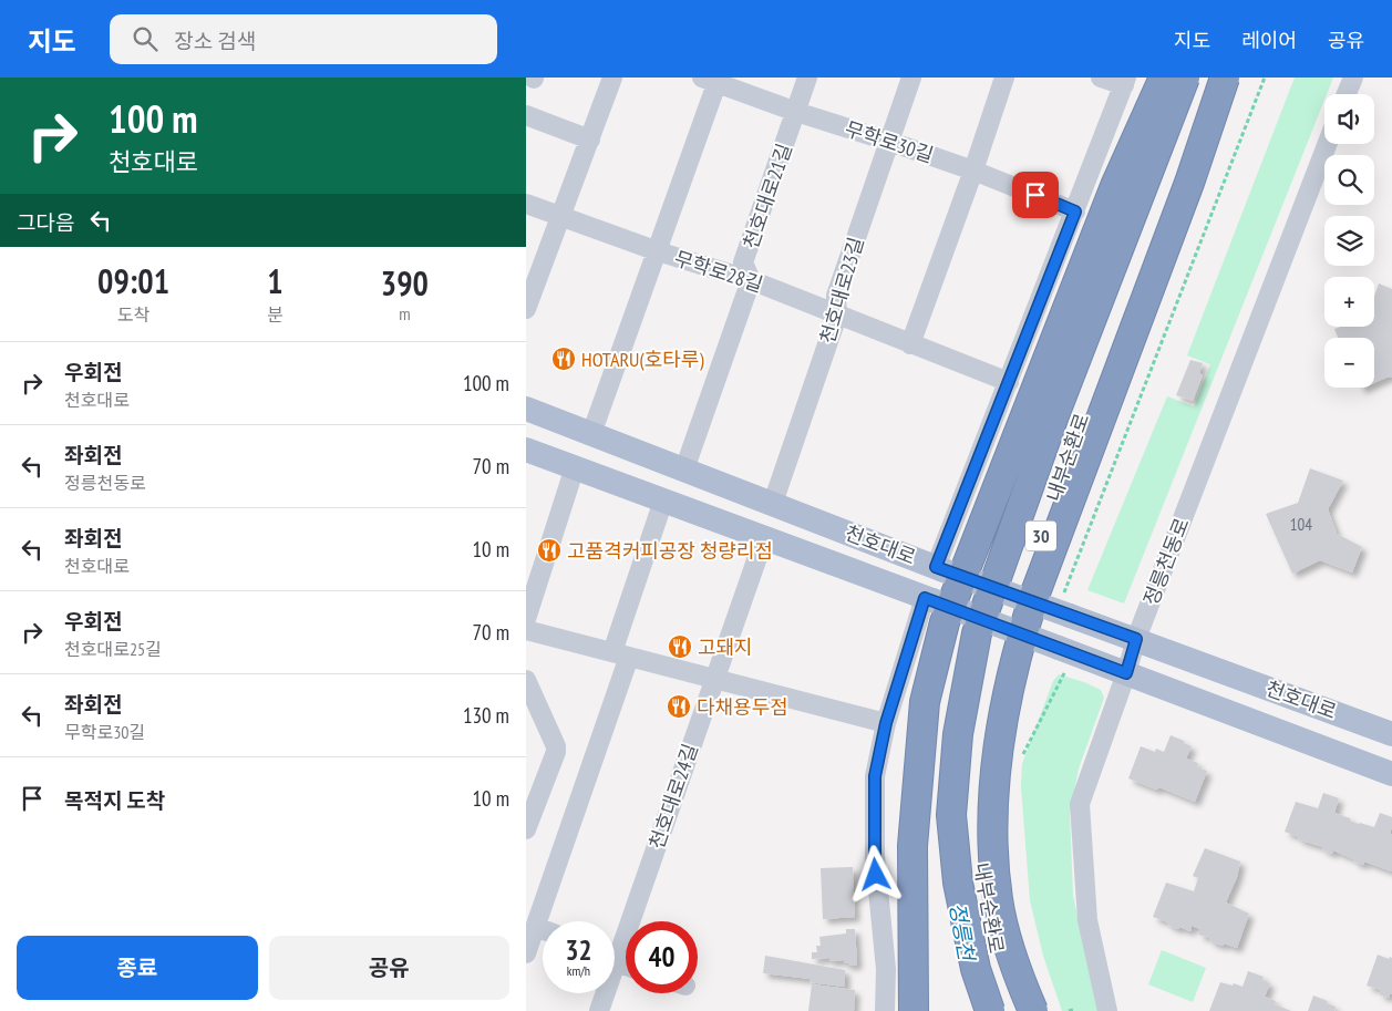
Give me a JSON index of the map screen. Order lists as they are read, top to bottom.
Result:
{
  "streets": {
    "highway": ["내부순환로", "30"],
    "main road": ["천호대로"],
    "street": [
      "무학로30길",
      "천호대로21길",
      "무학로28길",
      "천호대로23길",
      "정릉천동로",
      "천호대로24길"
    ]
  },
  "crossings": [
    ["무학로30길", "천호대로21길"],
    ["무학로30길", "천호대로23길"],
    ["천호대로21길", "무학로28길"],
    ["무학로28길", "천호대로23길"],
    ["천호대로23길", "천호대로"],
    ["천호대로", "정릉천동로"],
    ["천호대로", "천호대로24길"]
  ],
  "water": ["정릉천"],
  "places": {
    "restaurant": [
      "HOTARU(호타루)",
      "고품격커피공장 청량리점",
      "고돼지",
      "다채용두점"
    ]
  },
  "house_numbers": ["104"],
  "page": {
    "header": "지도",
    "search": "장소 검색",
    "nav": ["지도", "레이어", "공유"],
    "turn": ["100 m", "천호대로"],
    "map_buttons": ["+", "−"],
    "then": "그다음",
    "eta": [
      "09:01",
      "도착",
      "1",
      "분",
      "390",
      "m"
    ],
    "list": [
      {
        "name": "우회전",
        "note": "천호대로",
        "value": "100 m"
      },
      {
        "name": "좌회전",
        "note": "정릉천동로",
        "value": "70 m"
      },
      {
        "name": "좌회전",
        "note": "천호대로",
        "value": "10 m"
      },
      {
        "name": "우회전",
        "note": "천호대로25길",
        "value": "70 m"
      },
      {
        "name": "좌회전",
        "note": "무학로30길",
        "value": "130 m"
      },
      {
        "name": "목적지 도착",
        "value": "10 m"
      }
    ],
    "speed": "32 km/h",
    "limit": "40",
    "buttons": ["종료", "공유"]
  }
}
